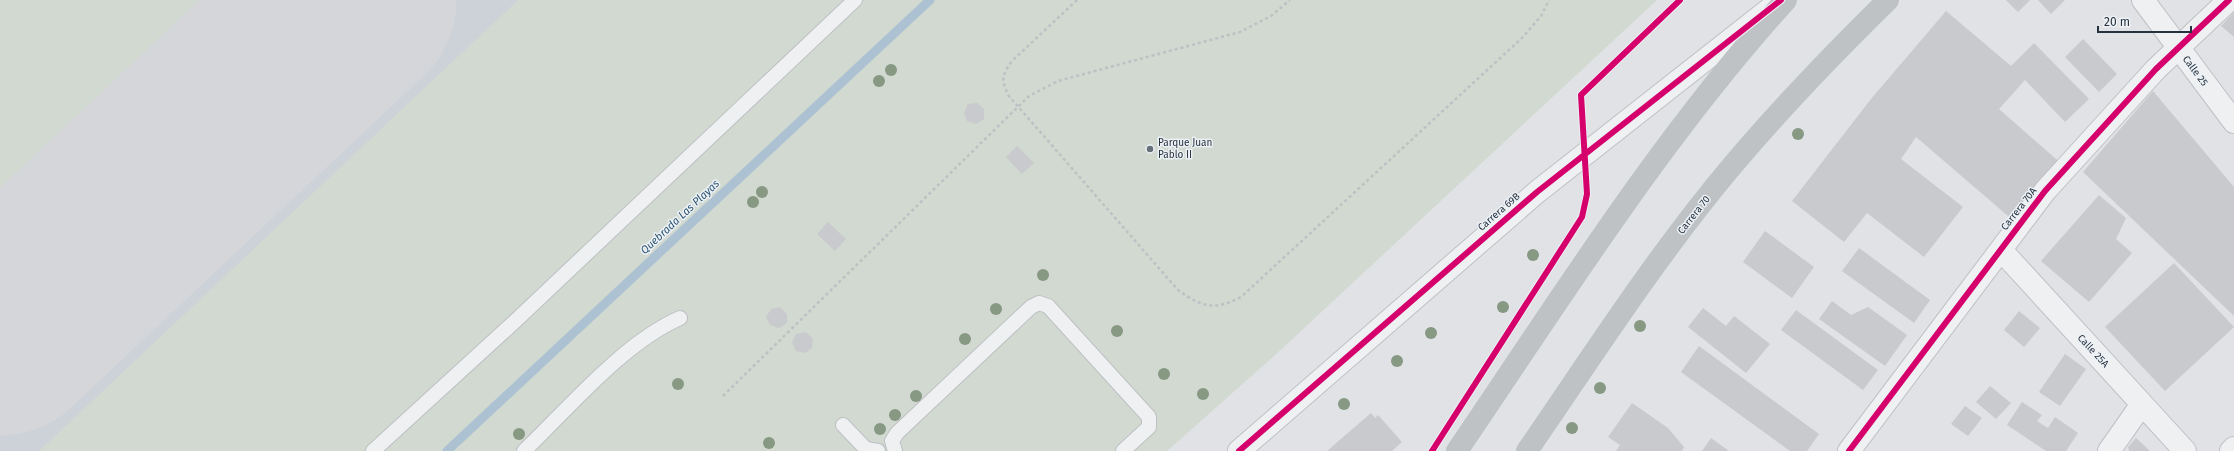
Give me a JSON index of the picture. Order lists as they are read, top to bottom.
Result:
{
  "streets": {
    "main road": ["Carrera 70"],
    "street": [
      "Calle 25",
      "Carrera 70A",
      "Carrera 69B",
      "Calle 25A"
    ]
  },
  "crossings": [
    ["Calle 25", "Carrera 70A"],
    ["Carrera 70A", "Calle 25A"]
  ],
  "water": ["Quebrada Las Playas"],
  "places": ["Parque Juan Pablo II"],
  "scale_bar": "20 m"
}
